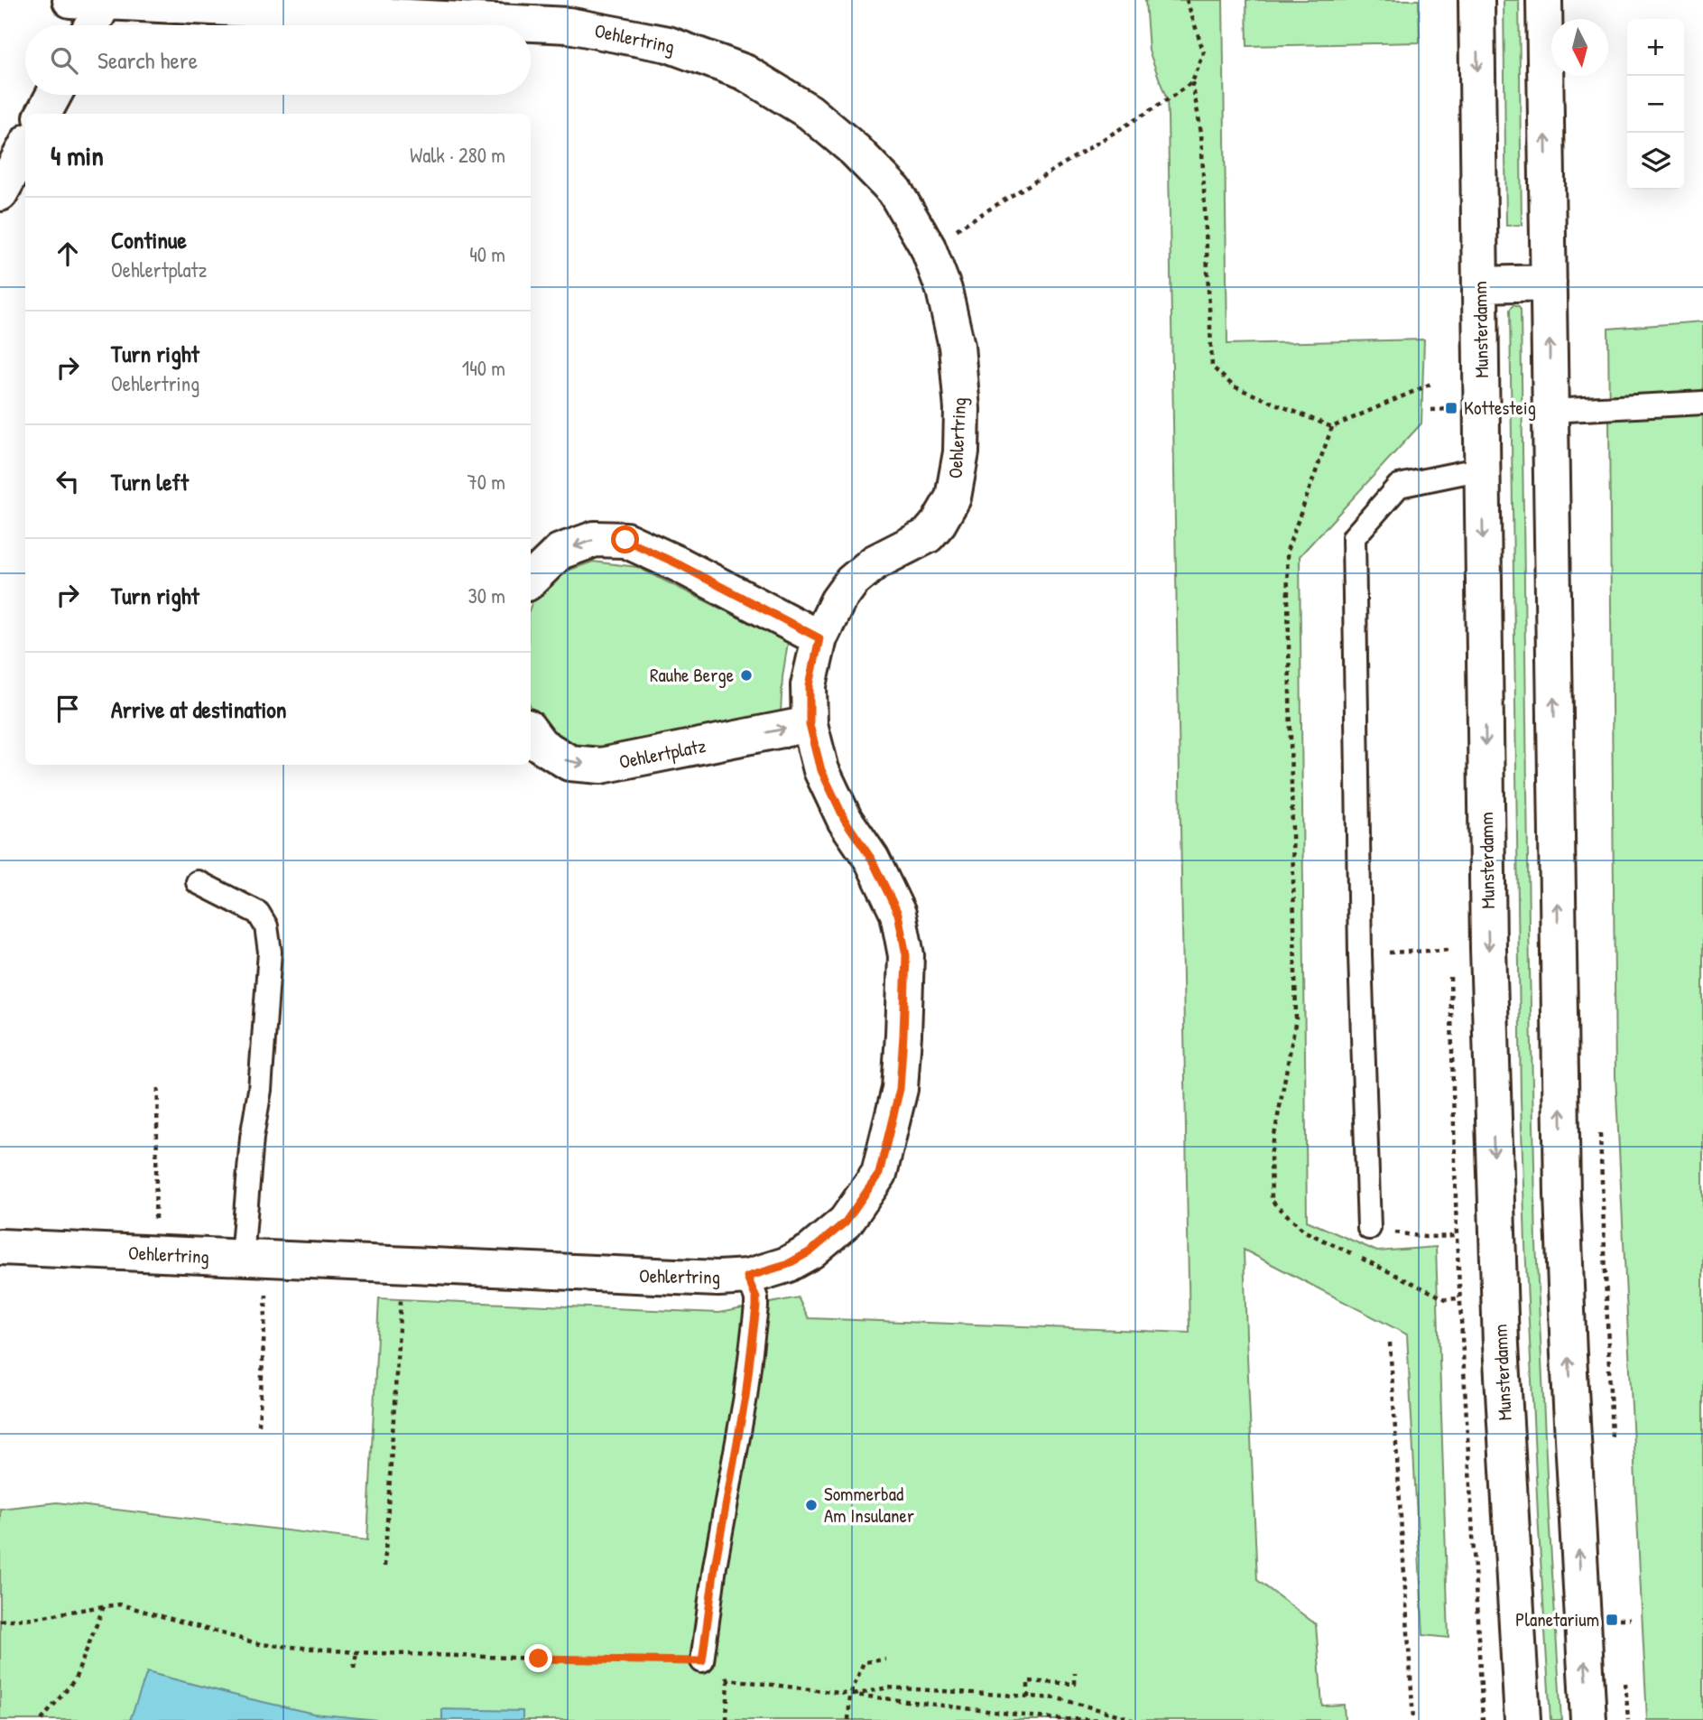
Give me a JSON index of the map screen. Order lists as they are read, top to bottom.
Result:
{
  "streets": {
    "street": ["Oehlertring", "Munsterdamm", "Oehlertplatz"]
  },
  "crossings": [
    ["Oehlertring", "Oehlertplatz"]
  ],
  "one_way": ["Oehlertplatz"],
  "places": {
    "transit": ["Kottesteig", "Planetarium"],
    "other": ["Rauhe Berge", "Sommerbad Am Insulaner"]
  },
  "north": "bottom",
  "page": {
    "map_buttons": ["+", "−"],
    "search": "Search here",
    "heading": ["4 min", "Walk · 280 m"],
    "list": [
      ["Continue", "Oehlertplatz", "40 m"],
      ["Turn right", "Oehlertring", "140 m"],
      ["Turn left", "70 m"],
      ["Turn right", "30 m"],
      "Arrive at destination"
    ]
  }
}
